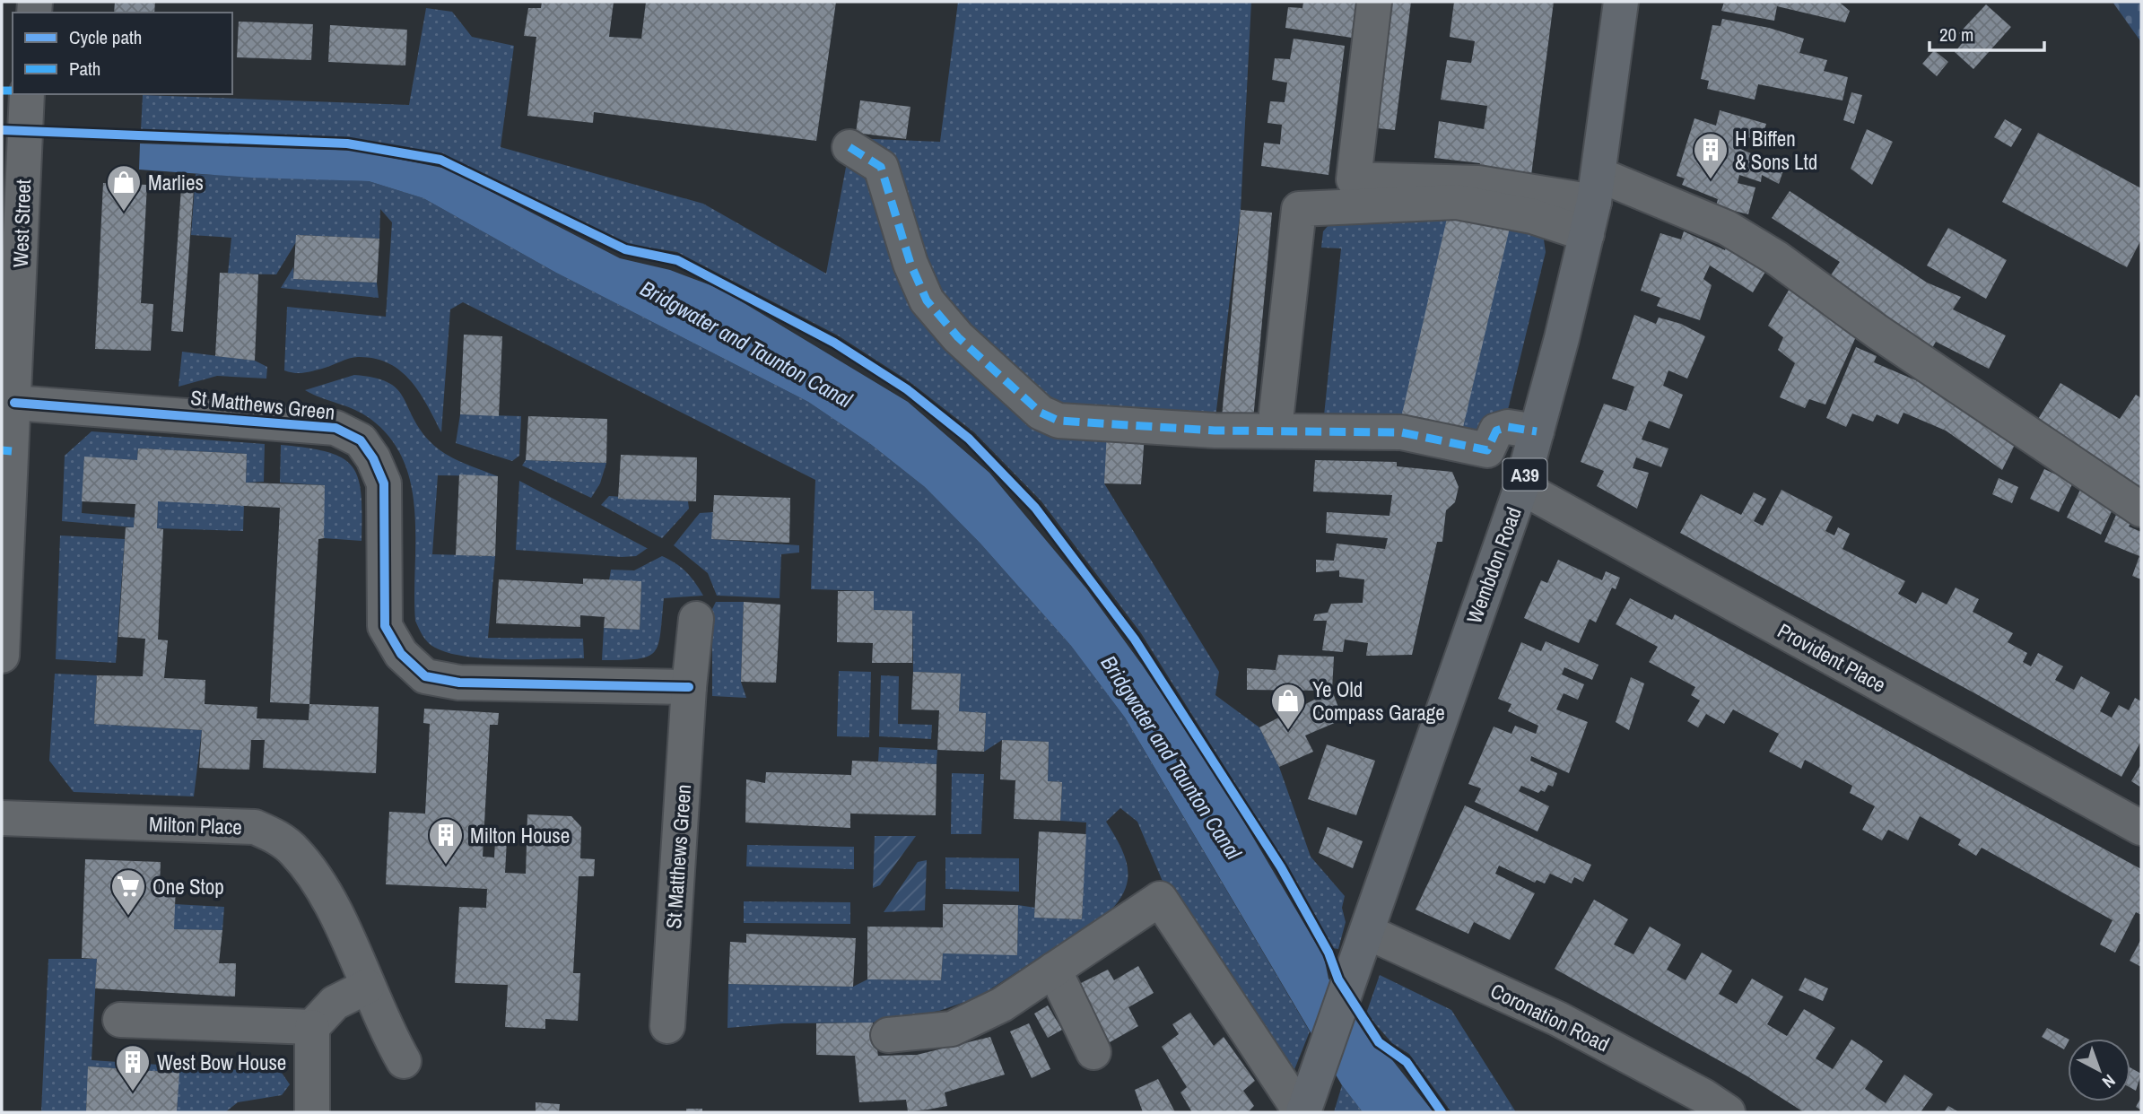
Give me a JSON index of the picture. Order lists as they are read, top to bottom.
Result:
{
  "streets": {
    "main road": ["A39", "Wembdon Road"],
    "street": [
      "West Street",
      "St Matthews Green",
      "Provident Place",
      "Milton Place",
      "Coronation Road"
    ]
  },
  "crossings": [
    ["West Street", "St Matthews Green"],
    ["Wembdon Road", "Provident Place"],
    ["Wembdon Road", "Coronation Road"]
  ],
  "water": ["Bridgwater and Taunton Canal"],
  "places": {
    "building": ["H Biffen & Sons Ltd", "Milton House", "West Bow House"],
    "shop": ["Marlies", "Ye Old Compass Garage"],
    "supermarket": ["One Stop"]
  },
  "legend": ["Cycle path", "Path"],
  "scale_bar": "20 m",
  "north": "bottom right"
}
